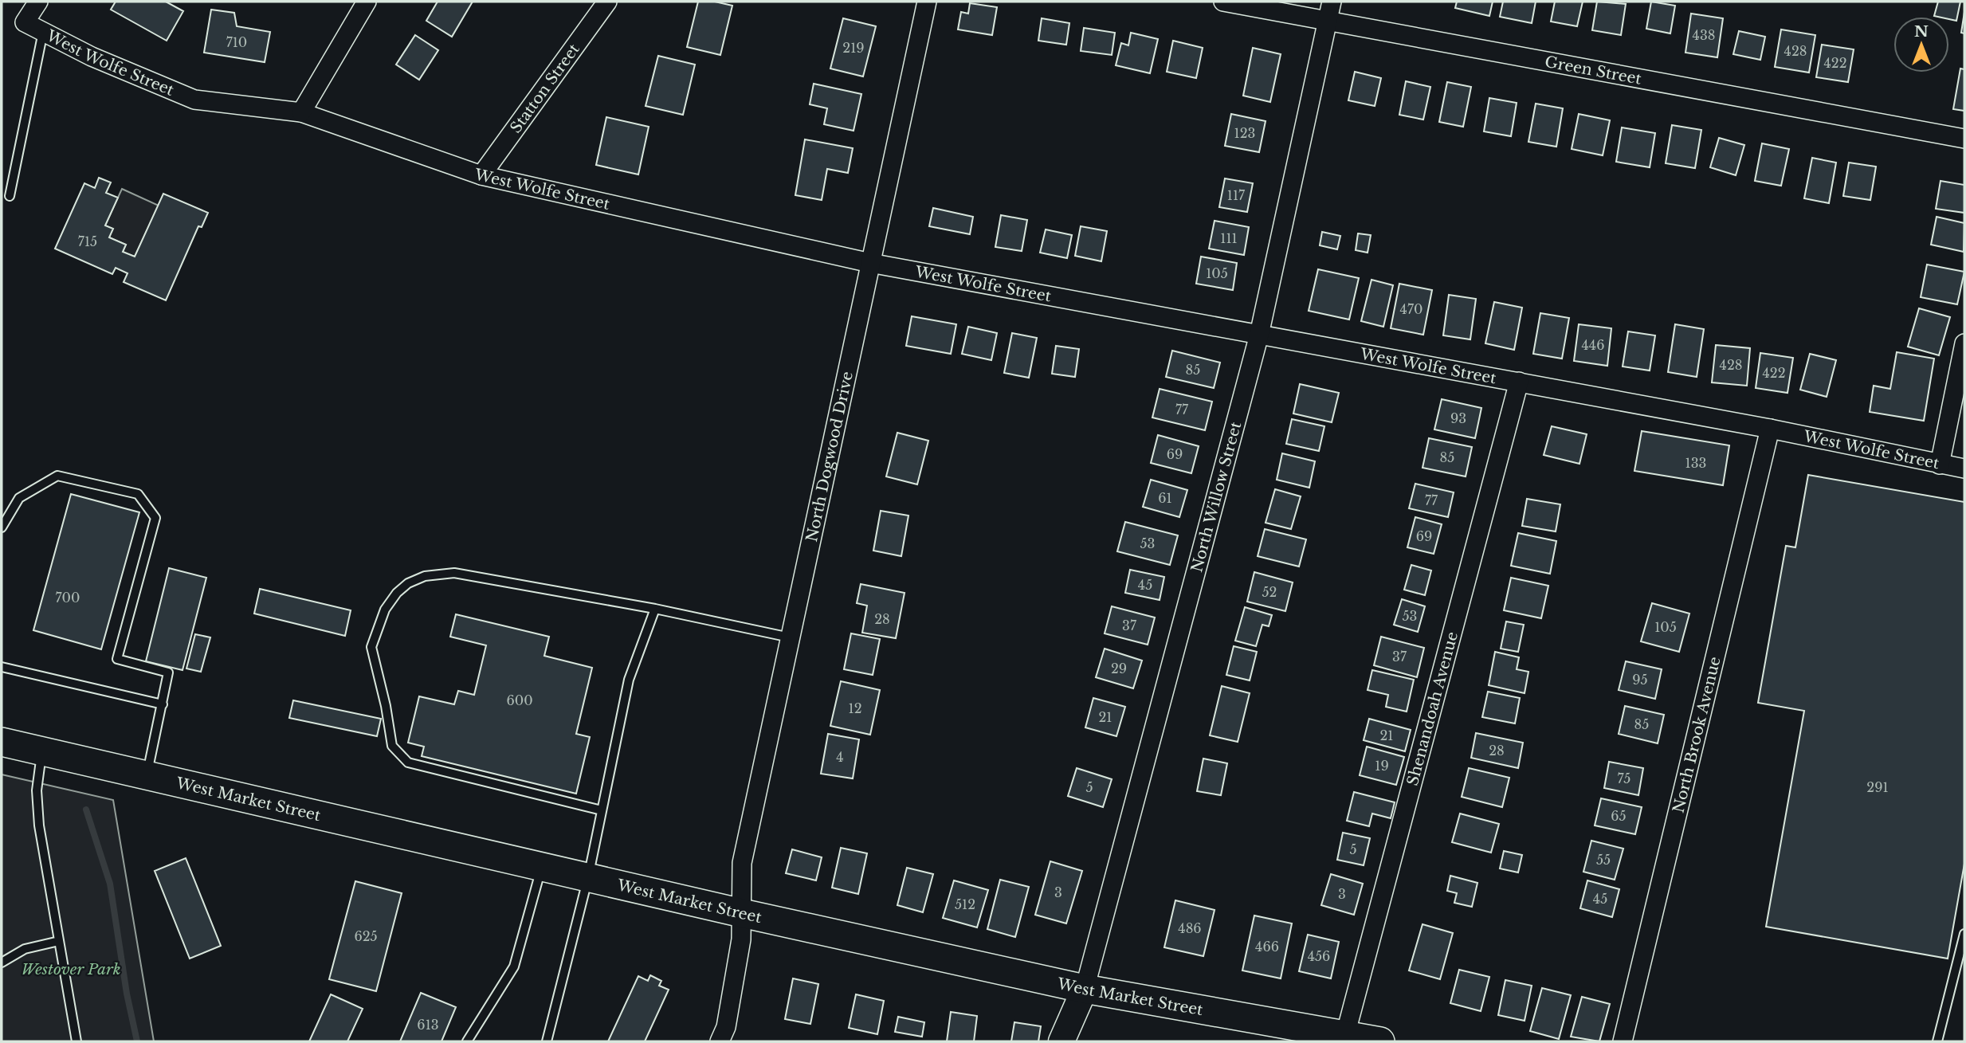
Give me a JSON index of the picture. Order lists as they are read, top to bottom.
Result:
{
  "streets": {
    "main road": ["West Market Street"],
    "street": [
      "West Wolfe Street",
      "Green Street",
      "Statton Street",
      "North Dogwood Drive",
      "North Willow Street",
      "Shenandoah Avenue",
      "North Brook Avenue"
    ]
  },
  "crossings": [
    ["West Wolfe Street", "Statton Street"],
    ["West Wolfe Street", "North Dogwood Drive"],
    ["West Wolfe Street", "North Willow Street"],
    ["West Wolfe Street", "Shenandoah Avenue"],
    ["West Wolfe Street", "North Brook Avenue"],
    ["Green Street", "North Willow Street"],
    ["North Dogwood Drive", "West Market Street"],
    ["North Willow Street", "West Market Street"],
    ["Shenandoah Avenue", "West Market Street"]
  ],
  "parks": ["Westover Park"],
  "house_numbers": [
    "438",
    "710",
    "219",
    "428",
    "422",
    "123",
    "117",
    "111",
    "715",
    "105",
    "470",
    "446",
    "428",
    "85",
    "422",
    "77",
    "93",
    "69",
    "85",
    "133",
    "61",
    "77",
    "69",
    "53",
    "45",
    "52",
    "700",
    "53",
    "28",
    "37",
    "105",
    "37",
    "29",
    "95",
    "600",
    "12",
    "21",
    "85",
    "21",
    "28",
    "4",
    "19",
    "75",
    "5",
    "291",
    "65",
    "5",
    "55",
    "3",
    "3",
    "45",
    "512",
    "486",
    "625",
    "466",
    "456",
    "613"
  ],
  "north": "top"
}
